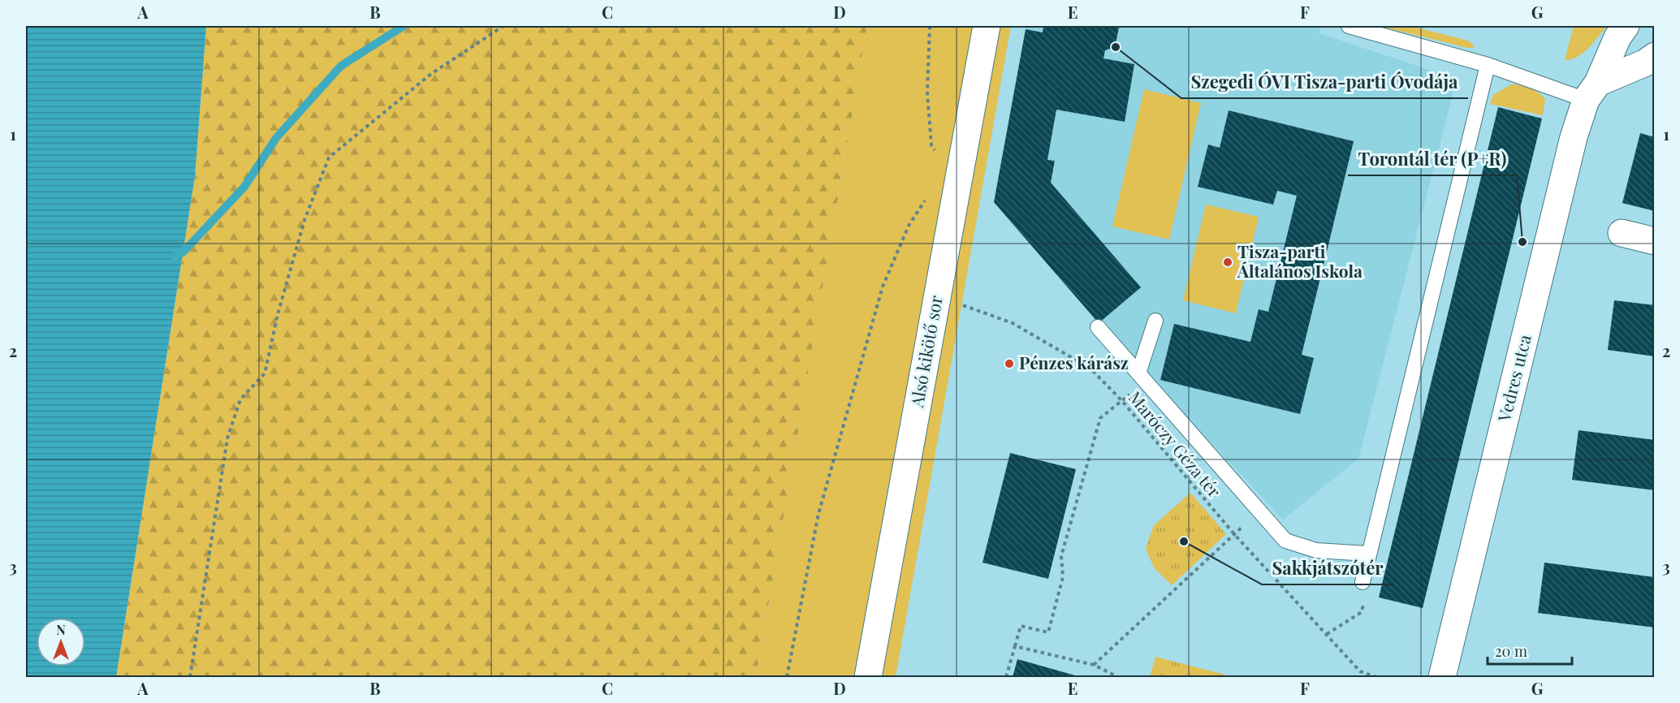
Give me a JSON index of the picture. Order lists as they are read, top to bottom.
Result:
{
  "streets": {
    "street": ["Alsó kikötő sor", "Vedres utca"],
    "path": ["Maróczy Géza tér"]
  },
  "crossings": [
    ["Alsó kikötő sor", "Maróczy Géza tér"]
  ],
  "places": [
    "Szegedi ÓVI Tisza-parti Óvodája",
    "Torontál tér (P+R)",
    "Tisza-parti Általános Iskola",
    "Pénzes kárász",
    "Sakkjátszótér"
  ],
  "scale_bar": "20 m",
  "north": "top",
  "grid": {
    "columns": [
      "A",
      "B",
      "C",
      "D",
      "E",
      "F",
      "G"
    ],
    "rows": ["1", "2", "3"]
  }
}
